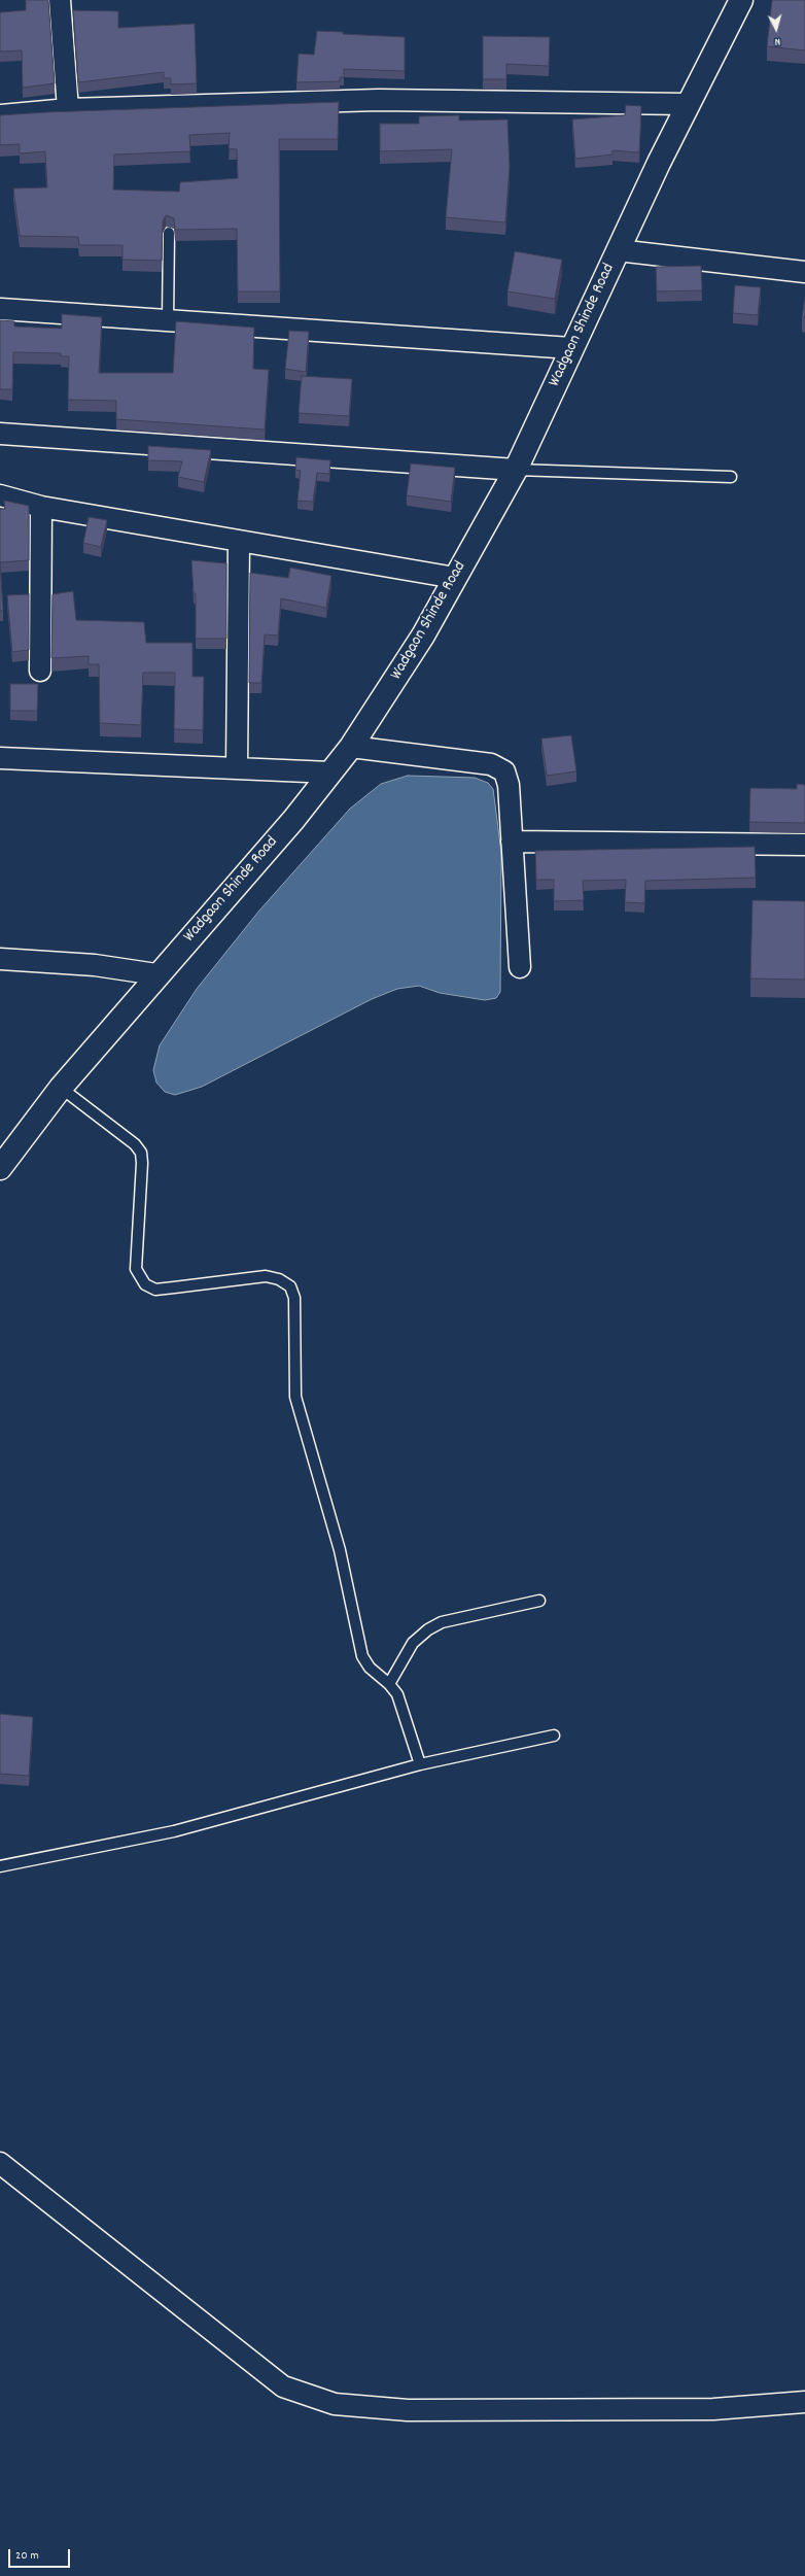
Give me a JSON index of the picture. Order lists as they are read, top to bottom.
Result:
{
  "streets": {
    "street": ["Wadgaon Shinde Road"]
  },
  "scale_bar": "20 m",
  "north": "bottom"
}
